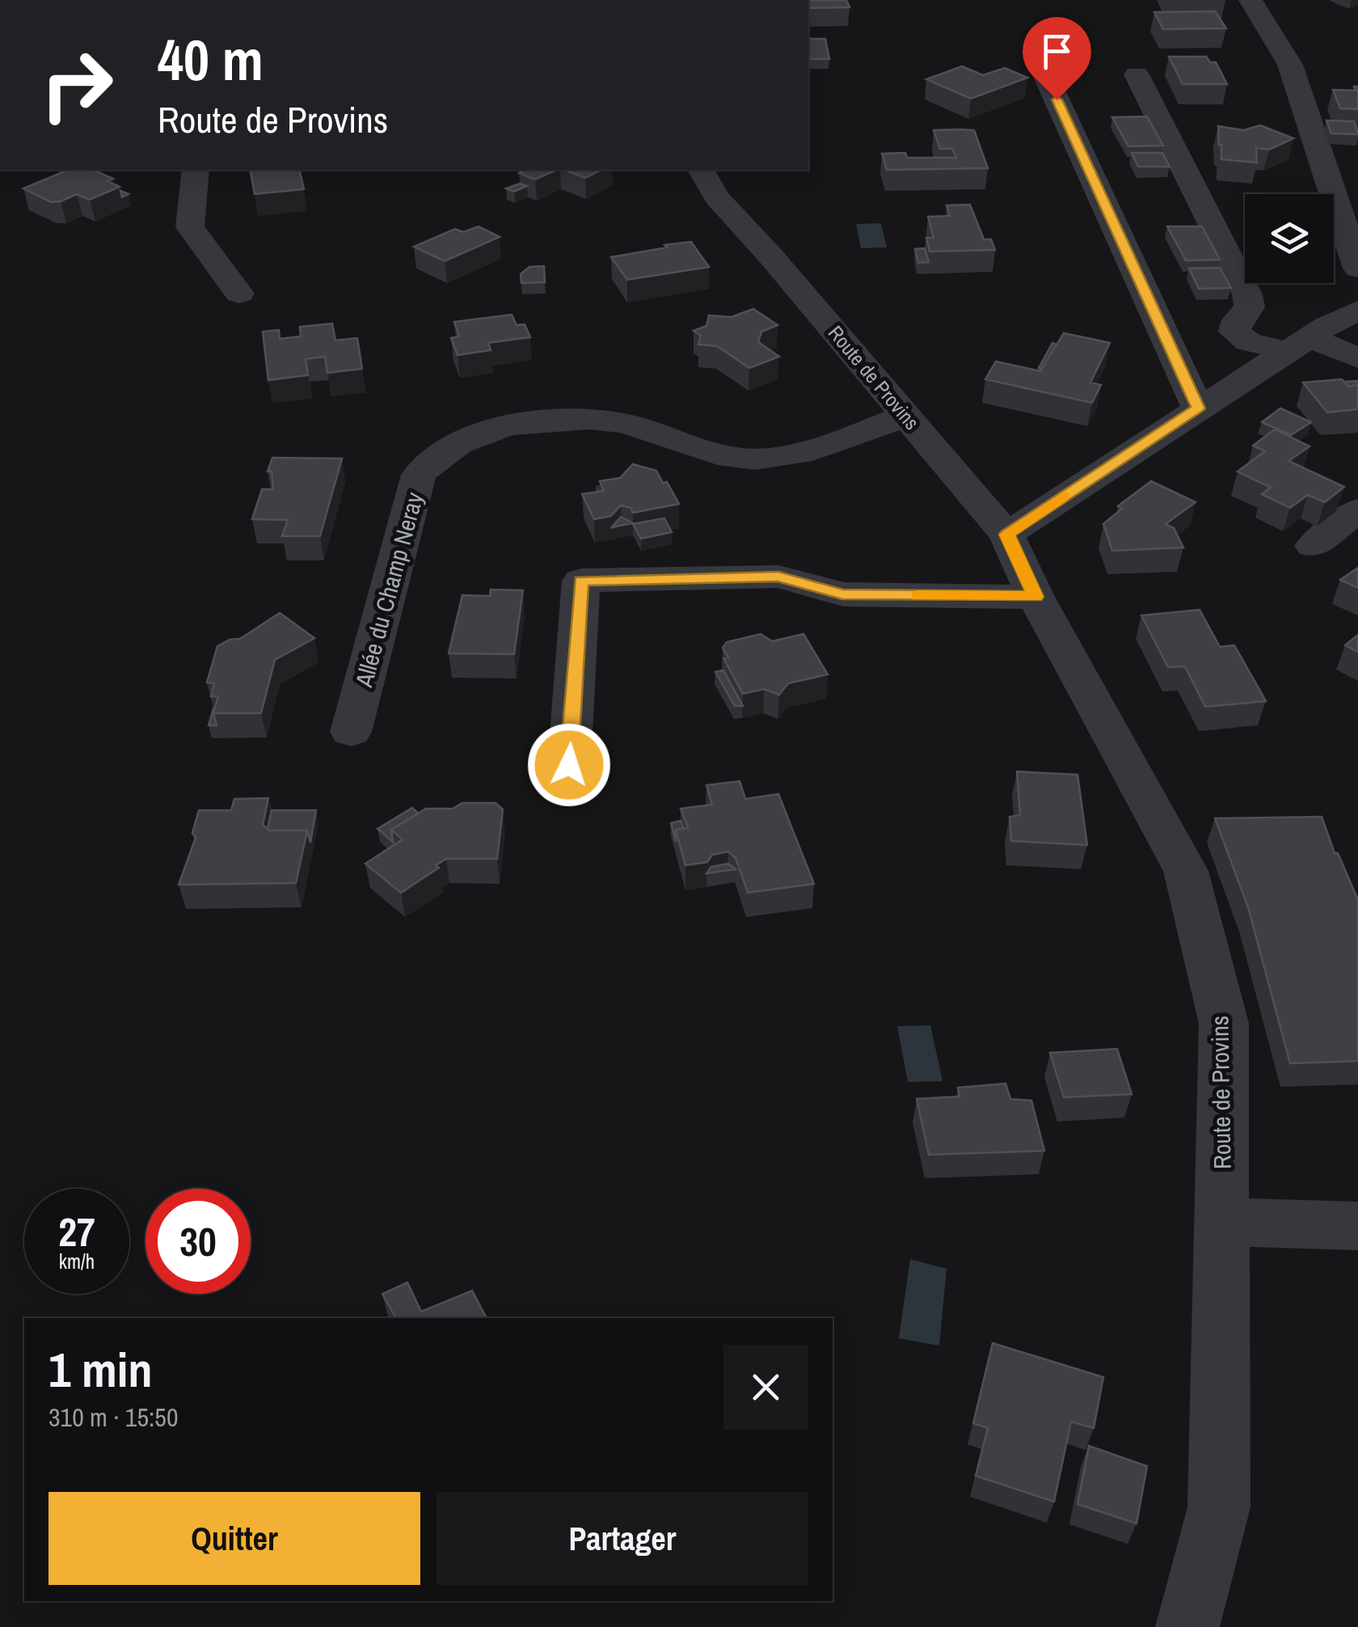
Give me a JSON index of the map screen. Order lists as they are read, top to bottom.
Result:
{
  "streets": {
    "street": ["Route de Provins", "Allée du Champ Neray"]
  },
  "crossings": [
    ["Route de Provins", "Allée du Champ Neray"]
  ],
  "page": {
    "turn": ["40 m", "Route de Provins"],
    "speed": "27 km/h",
    "limit": "30",
    "heading": ["1 min", "310 m · 15:50"],
    "buttons": ["Quitter", "Partager"]
  }
}
